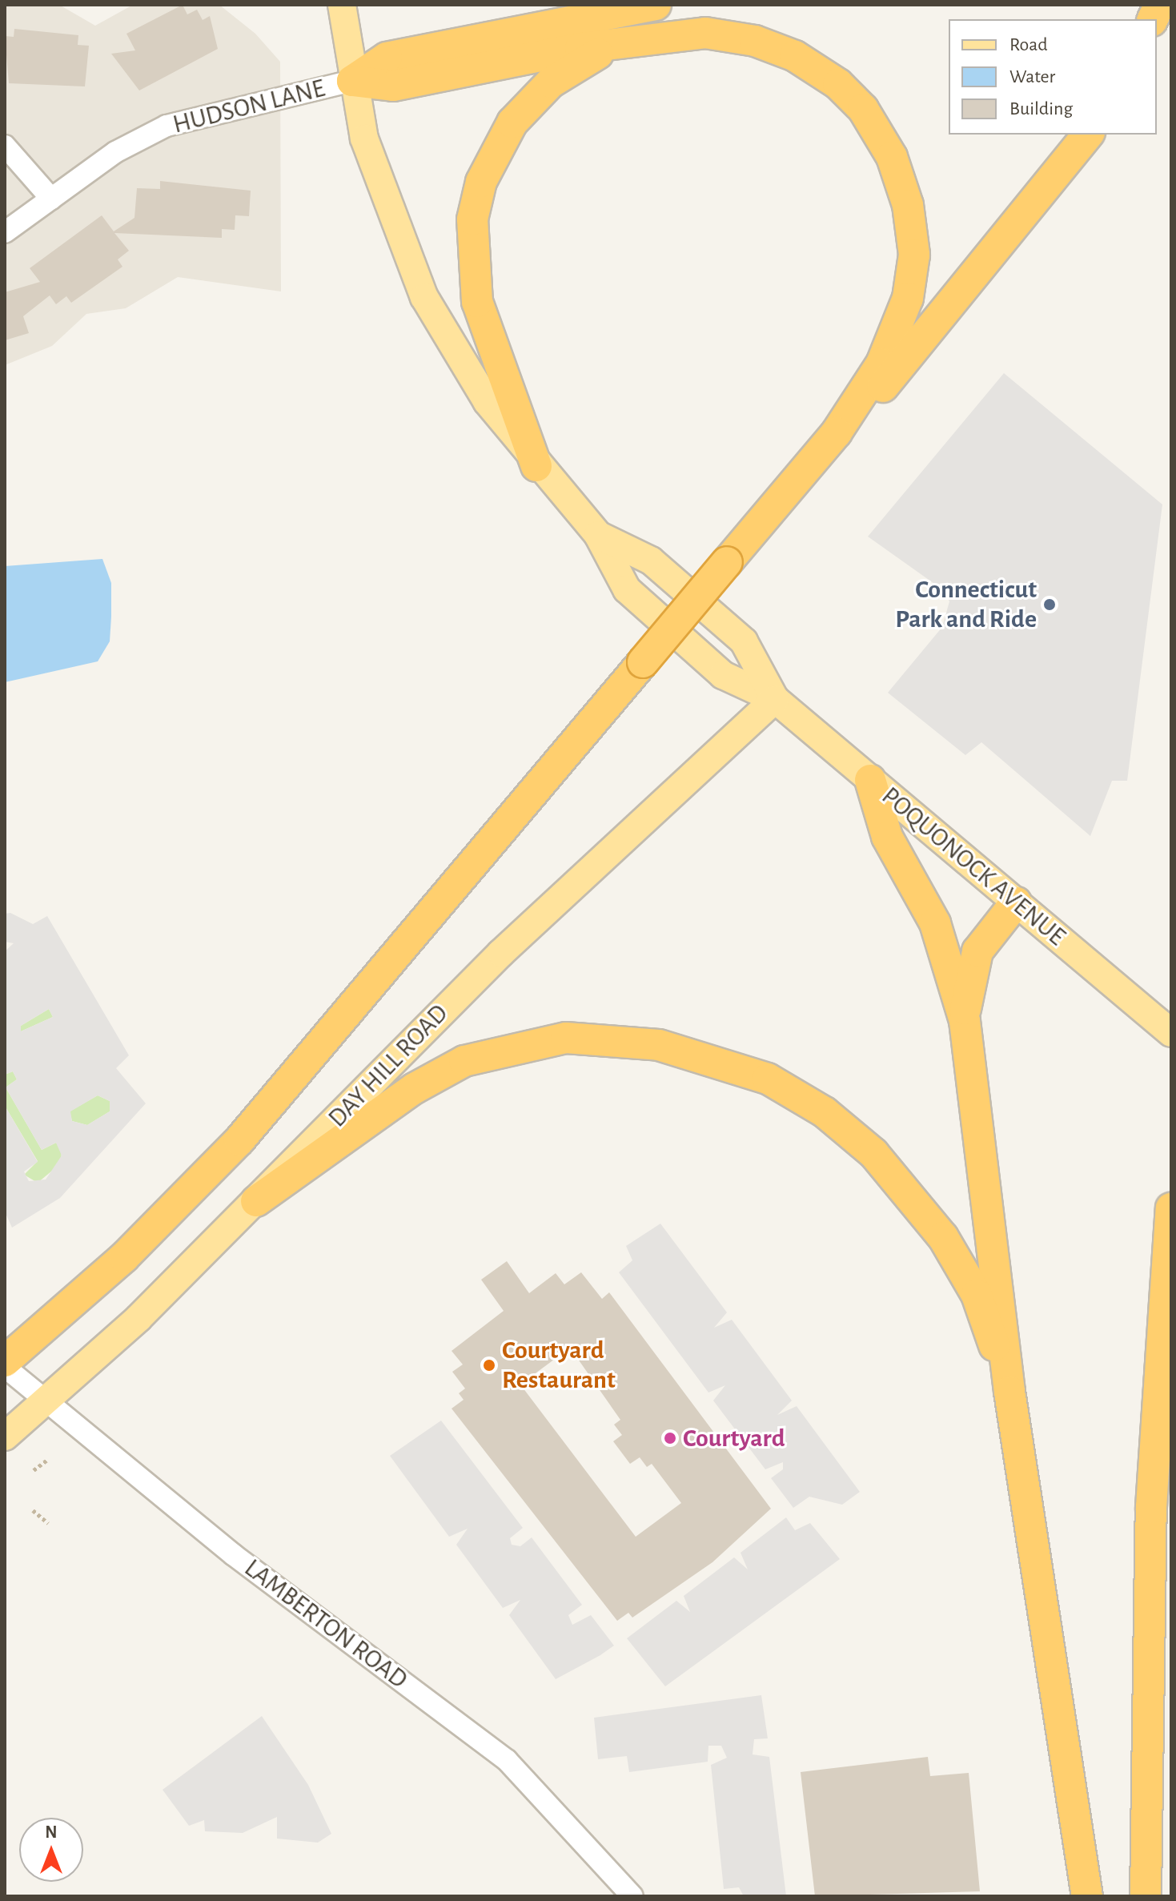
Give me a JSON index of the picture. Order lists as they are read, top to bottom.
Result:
{
  "streets": {
    "main road": ["POQUONOCK AVENUE", "DAY HILL ROAD"],
    "street": ["HUDSON LANE", "LAMBERTON ROAD"]
  },
  "crossings": [
    ["HUDSON LANE", "POQUONOCK AVENUE"],
    ["POQUONOCK AVENUE", "DAY HILL ROAD"],
    ["DAY HILL ROAD", "LAMBERTON ROAD"]
  ],
  "places": ["Connecticut Park and Ride", "Courtyard Restaurant", "Courtyard"],
  "legend": ["Road", "Water", "Building"],
  "north": "top"
}
